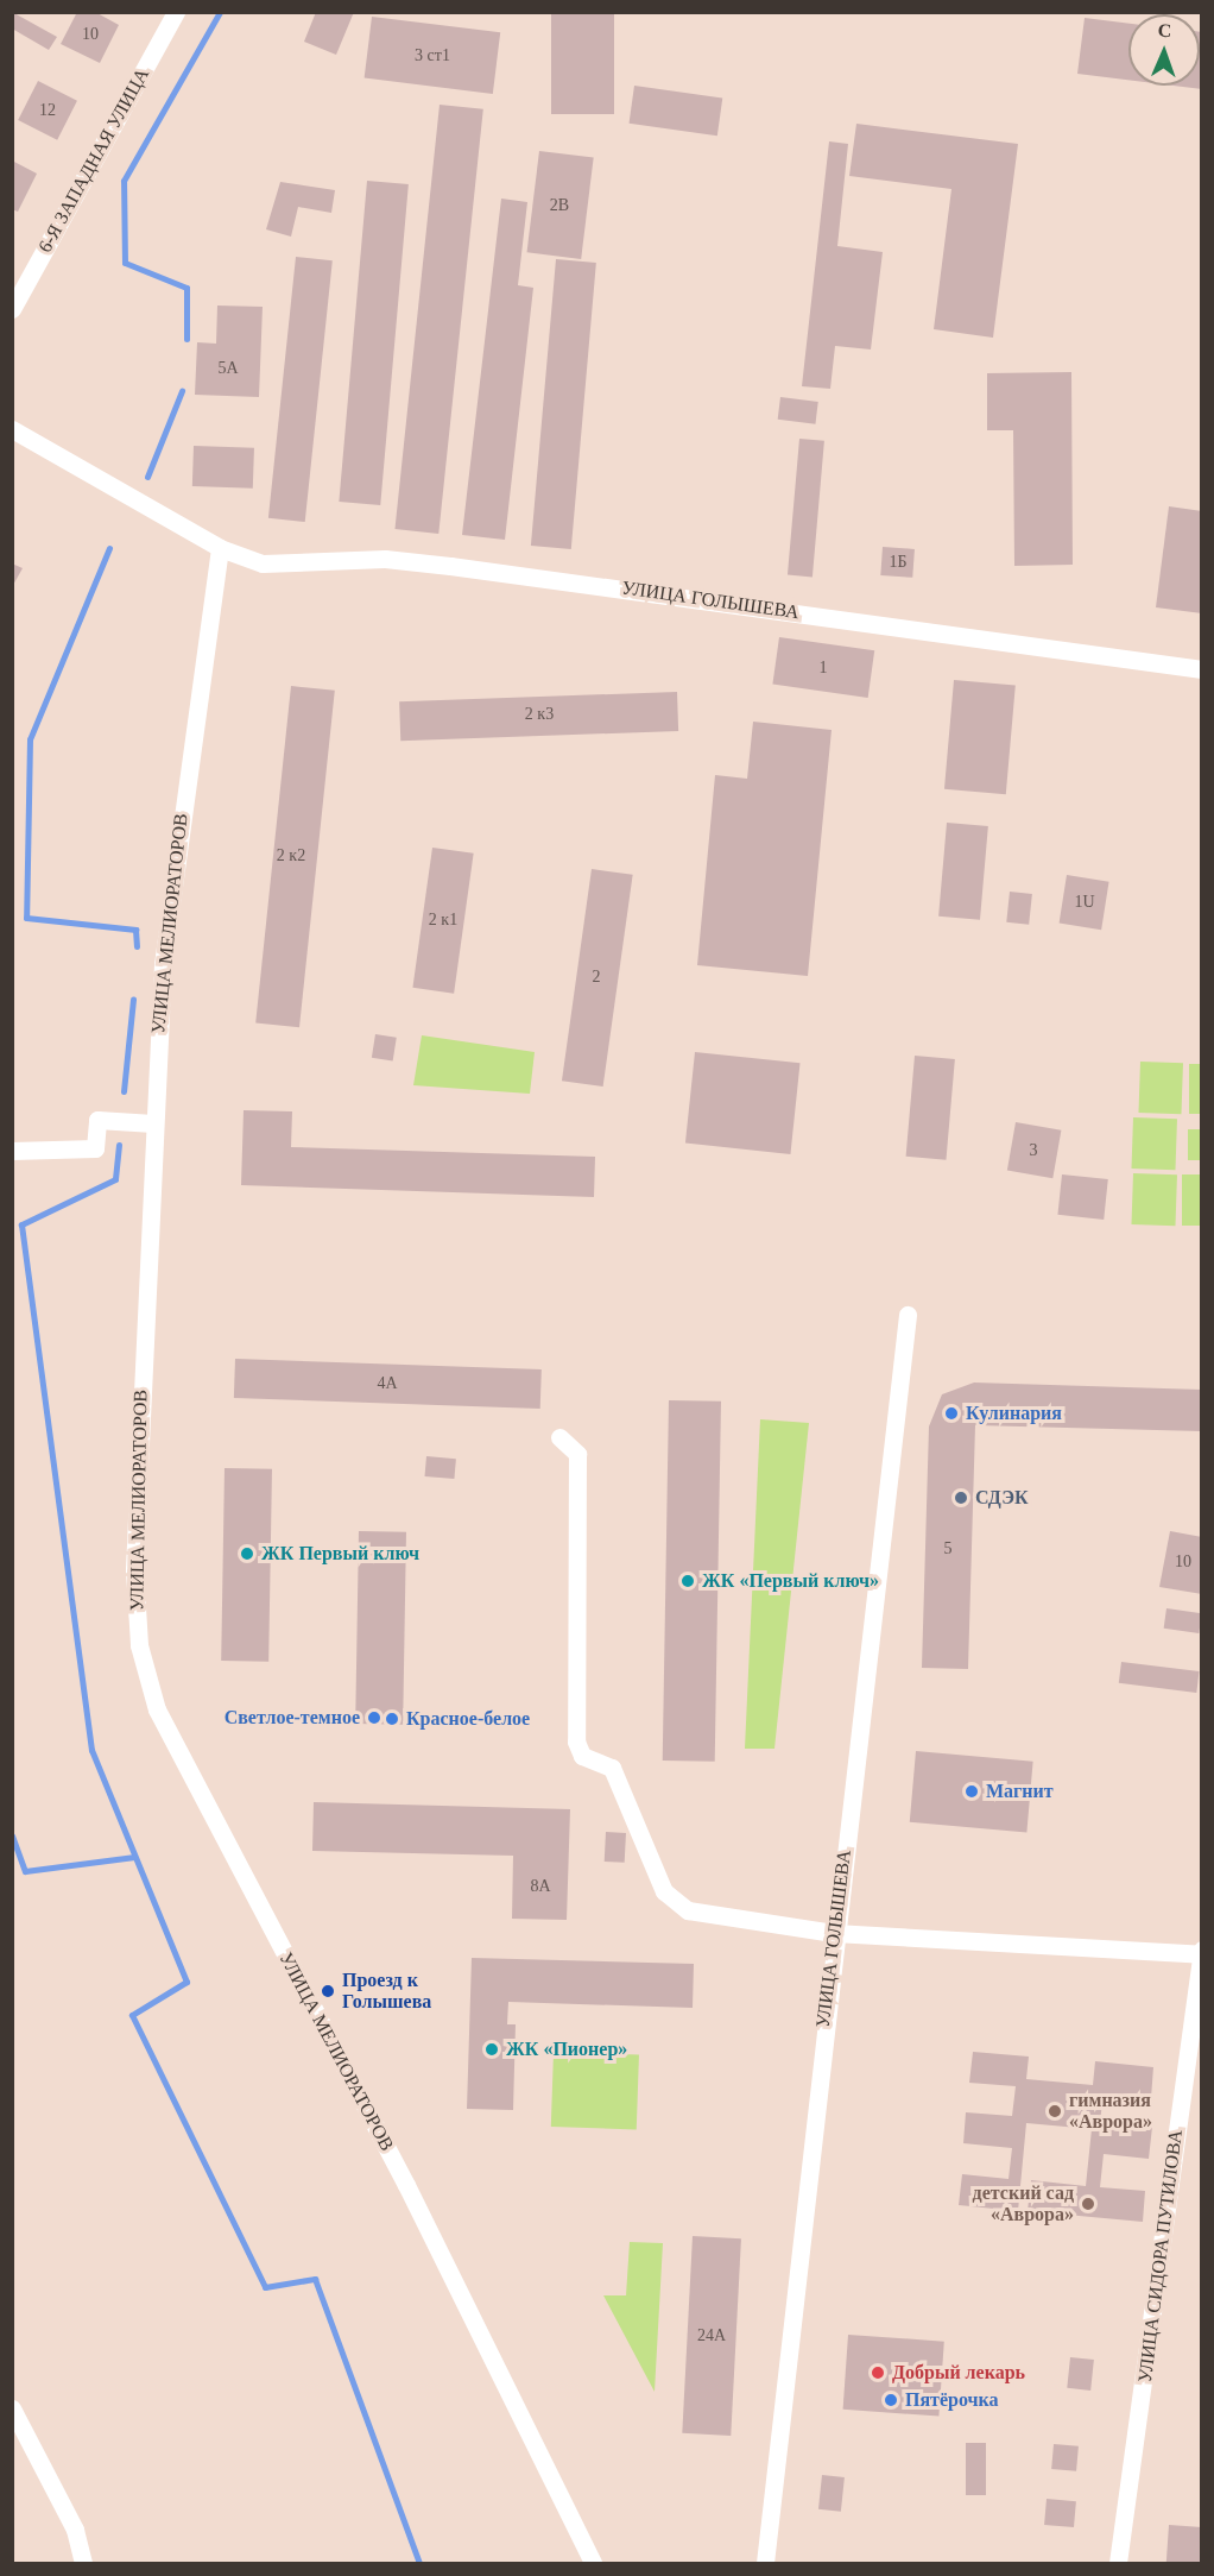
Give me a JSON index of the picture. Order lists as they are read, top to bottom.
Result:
{
  "streets": {
    "street": [
      "6-Я ЗАПАДНАЯ УЛИЦА",
      "УЛИЦА ГОЛЫШЕВА",
      "УЛИЦА МЕЛИОРАТОРОВ",
      "УЛИЦА СИДОРА ПУТИЛОВА"
    ]
  },
  "crossings": [
    ["УЛИЦА ГОЛЫШЕВА", "УЛИЦА МЕЛИОРАТОРОВ"]
  ],
  "places": [
    "Кулинария",
    "СДЭК",
    "ЖК Первый ключ",
    "ЖК «Первый ключ»",
    "Светлое-темное",
    "Красное-белое",
    "Магнит",
    "Проезд к Голышева",
    "ЖК «Пионер»",
    "гимназия «Аврора»",
    "детский сад «Аврора»",
    "Добрый лекарь",
    "Пятёрочка"
  ],
  "house_numbers": [
    "10",
    "3 ст1",
    "12",
    "2В",
    "5А",
    "1Б",
    "1",
    "2 к3",
    "2 к2",
    "1U",
    "2 к1",
    "2",
    "3",
    "4А",
    "5",
    "10",
    "8А",
    "24А"
  ],
  "north": "top"
}
